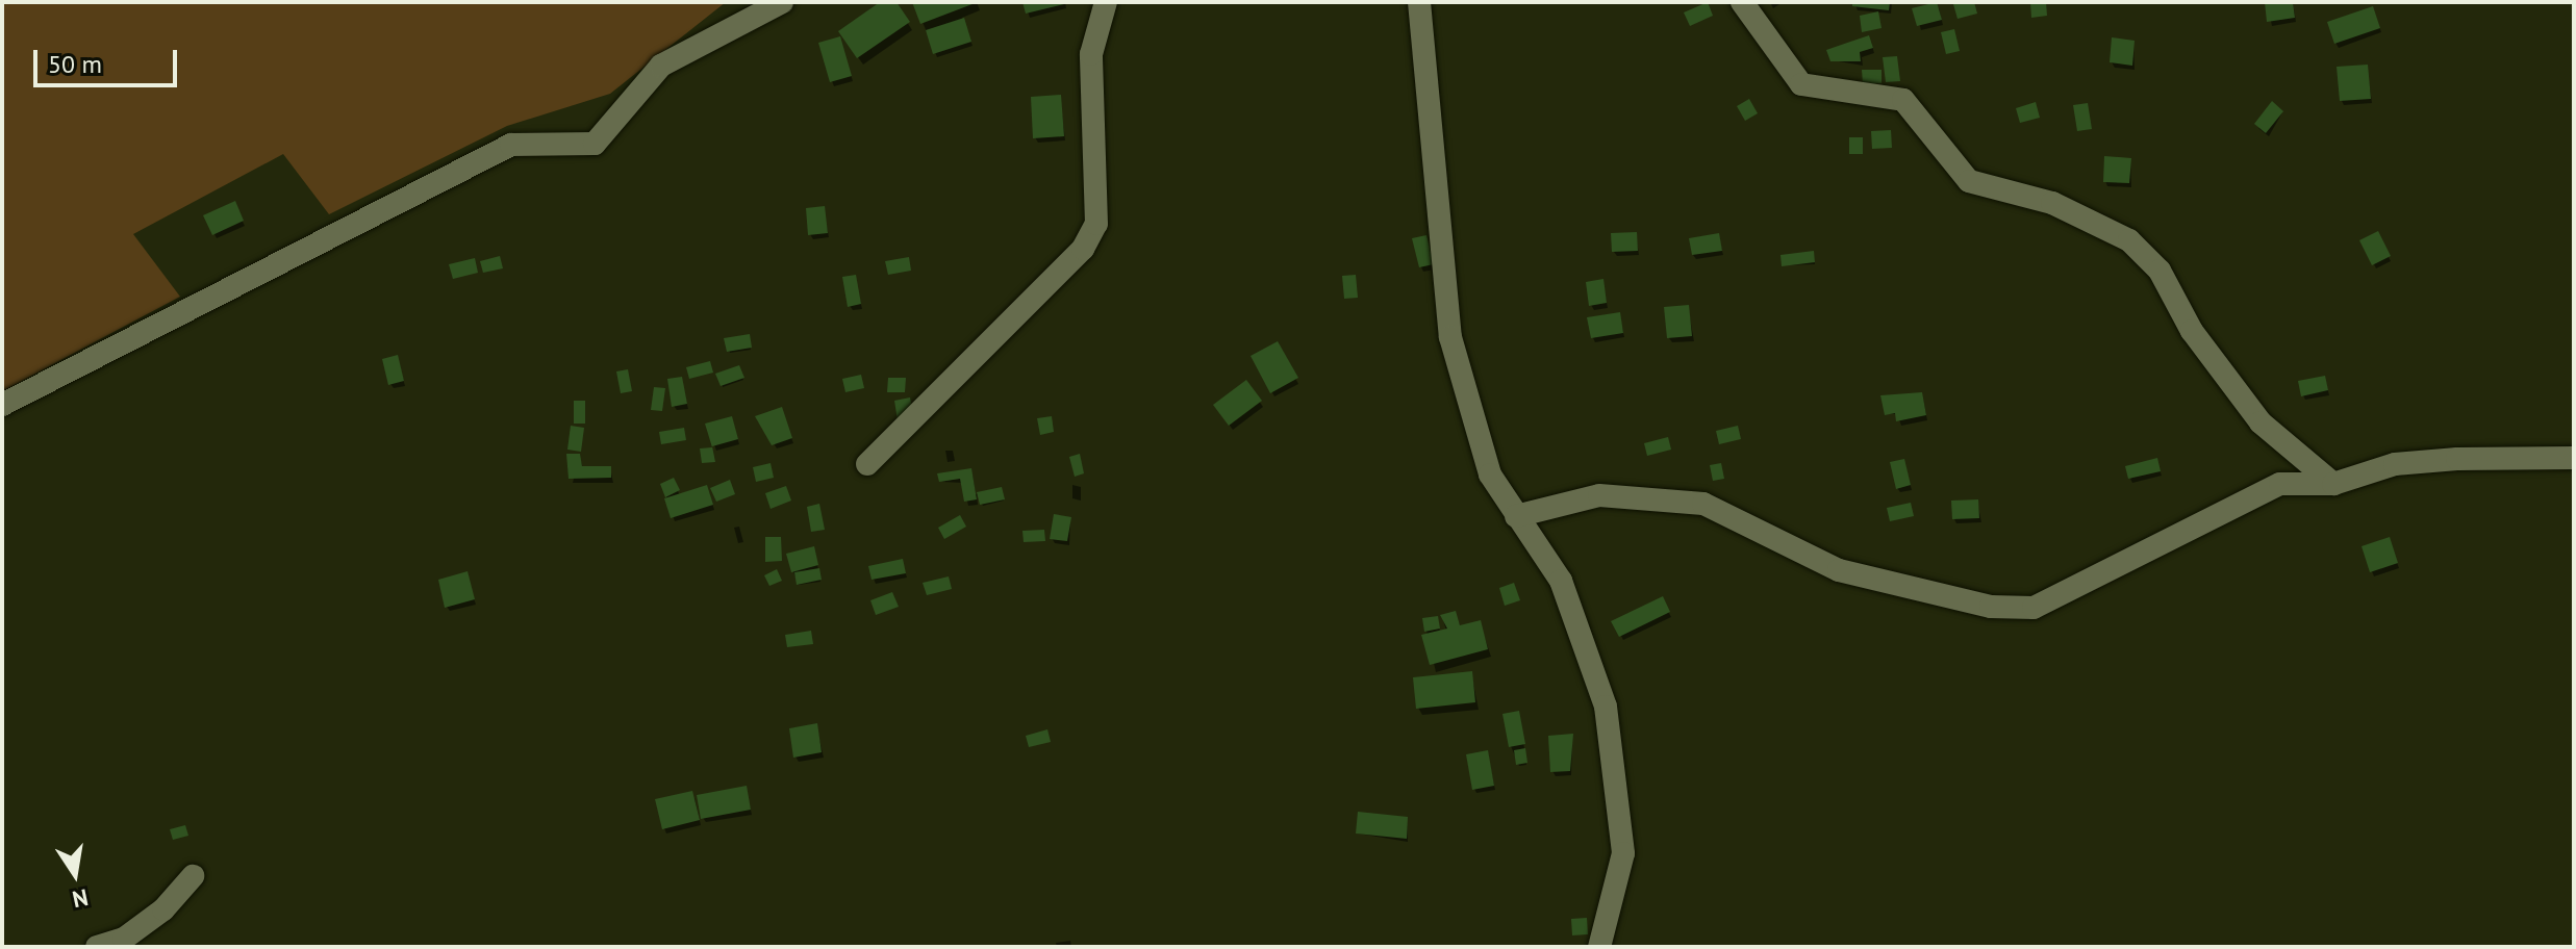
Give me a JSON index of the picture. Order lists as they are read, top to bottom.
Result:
{
  "scale_bar": "50 m",
  "north": "bottom"
}
